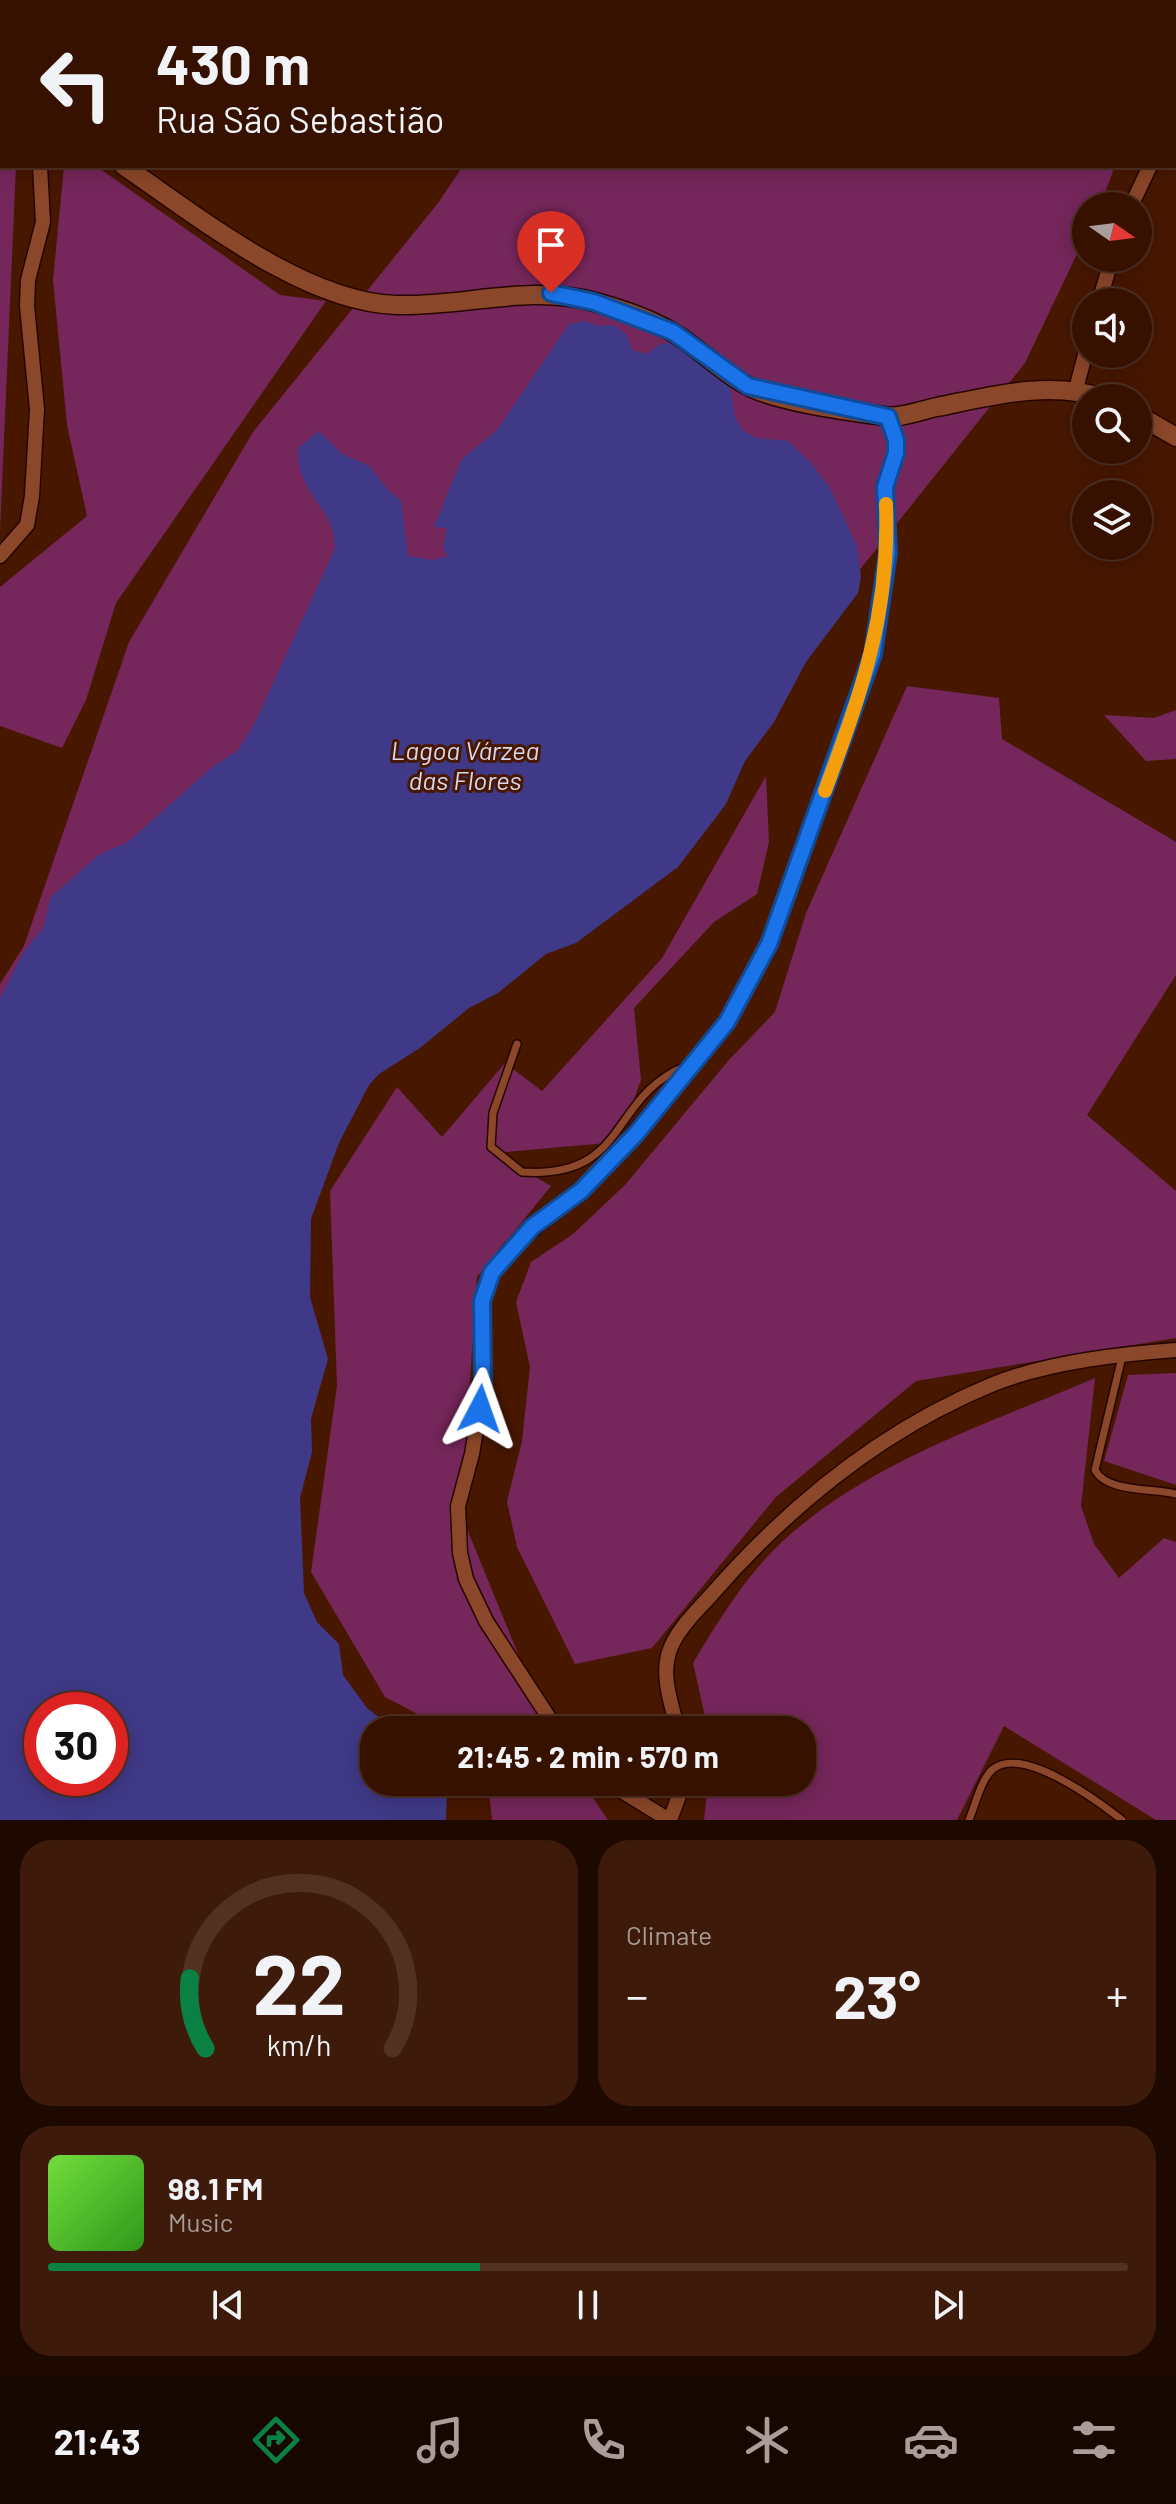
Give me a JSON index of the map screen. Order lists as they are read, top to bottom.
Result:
{
  "water": ["Lagoa Várzea das Flores"],
  "north": "right",
  "page": {
    "turn": ["430 m", "Rua São Sebastião"],
    "limit": "30",
    "trip": "21:45 · 2 min · 570 m",
    "tile": "Climate",
    "heat": ["−", "23°", "+"],
    "song": ["98.1 FM", "Music"],
    "tabs": "21:43",
    "gauge": ["22", "km/h"]
  }
}
